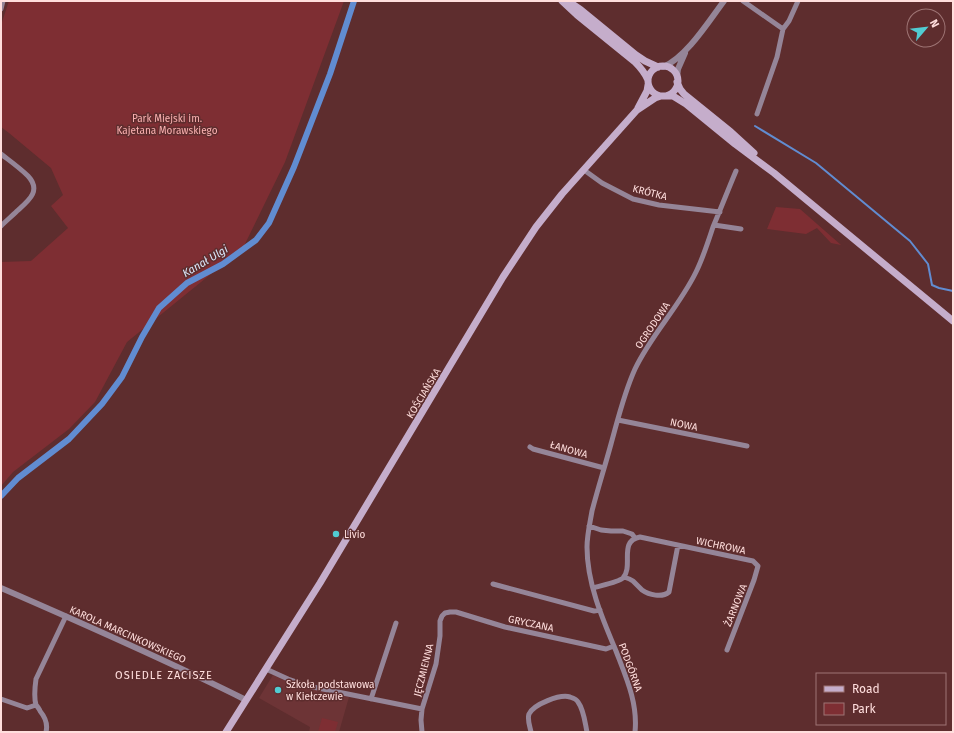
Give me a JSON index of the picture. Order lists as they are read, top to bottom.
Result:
{
  "streets": {
    "main road": ["KOŚCIAŃSKA"],
    "street": [
      "KRÓTKA",
      "OGRODOWA",
      "NOWA",
      "ŁANOWA",
      "WICHROWA",
      "ŻARNOWA",
      "GRYCZANA",
      "KAROLA MARCINKOWSKIEGO",
      "PODGÓRNA",
      "JĘCZMIENNA"
    ]
  },
  "crossings": [
    ["KRÓTKA", "OGRODOWA"],
    ["KRÓTKA", "KOŚCIAŃSKA"],
    ["OGRODOWA", "NOWA"],
    ["OGRODOWA", "ŁANOWA"],
    ["OGRODOWA", "PODGÓRNA"],
    ["KOŚCIAŃSKA", "KAROLA MARCINKOWSKIEGO"],
    ["WICHROWA", "ŻARNOWA"],
    ["GRYCZANA", "PODGÓRNA"],
    ["GRYCZANA", "JĘCZMIENNA"]
  ],
  "districts": ["OSIEDLE ZACISZE"],
  "water": ["Kanał Ulgi"],
  "parks": ["Park Miejski im. Kajetana Morawskiego"],
  "places": ["Livio", "Szkoła podstawowa w Kiełczewie"],
  "legend": ["Road", "Park"],
  "north": "top right"
}
